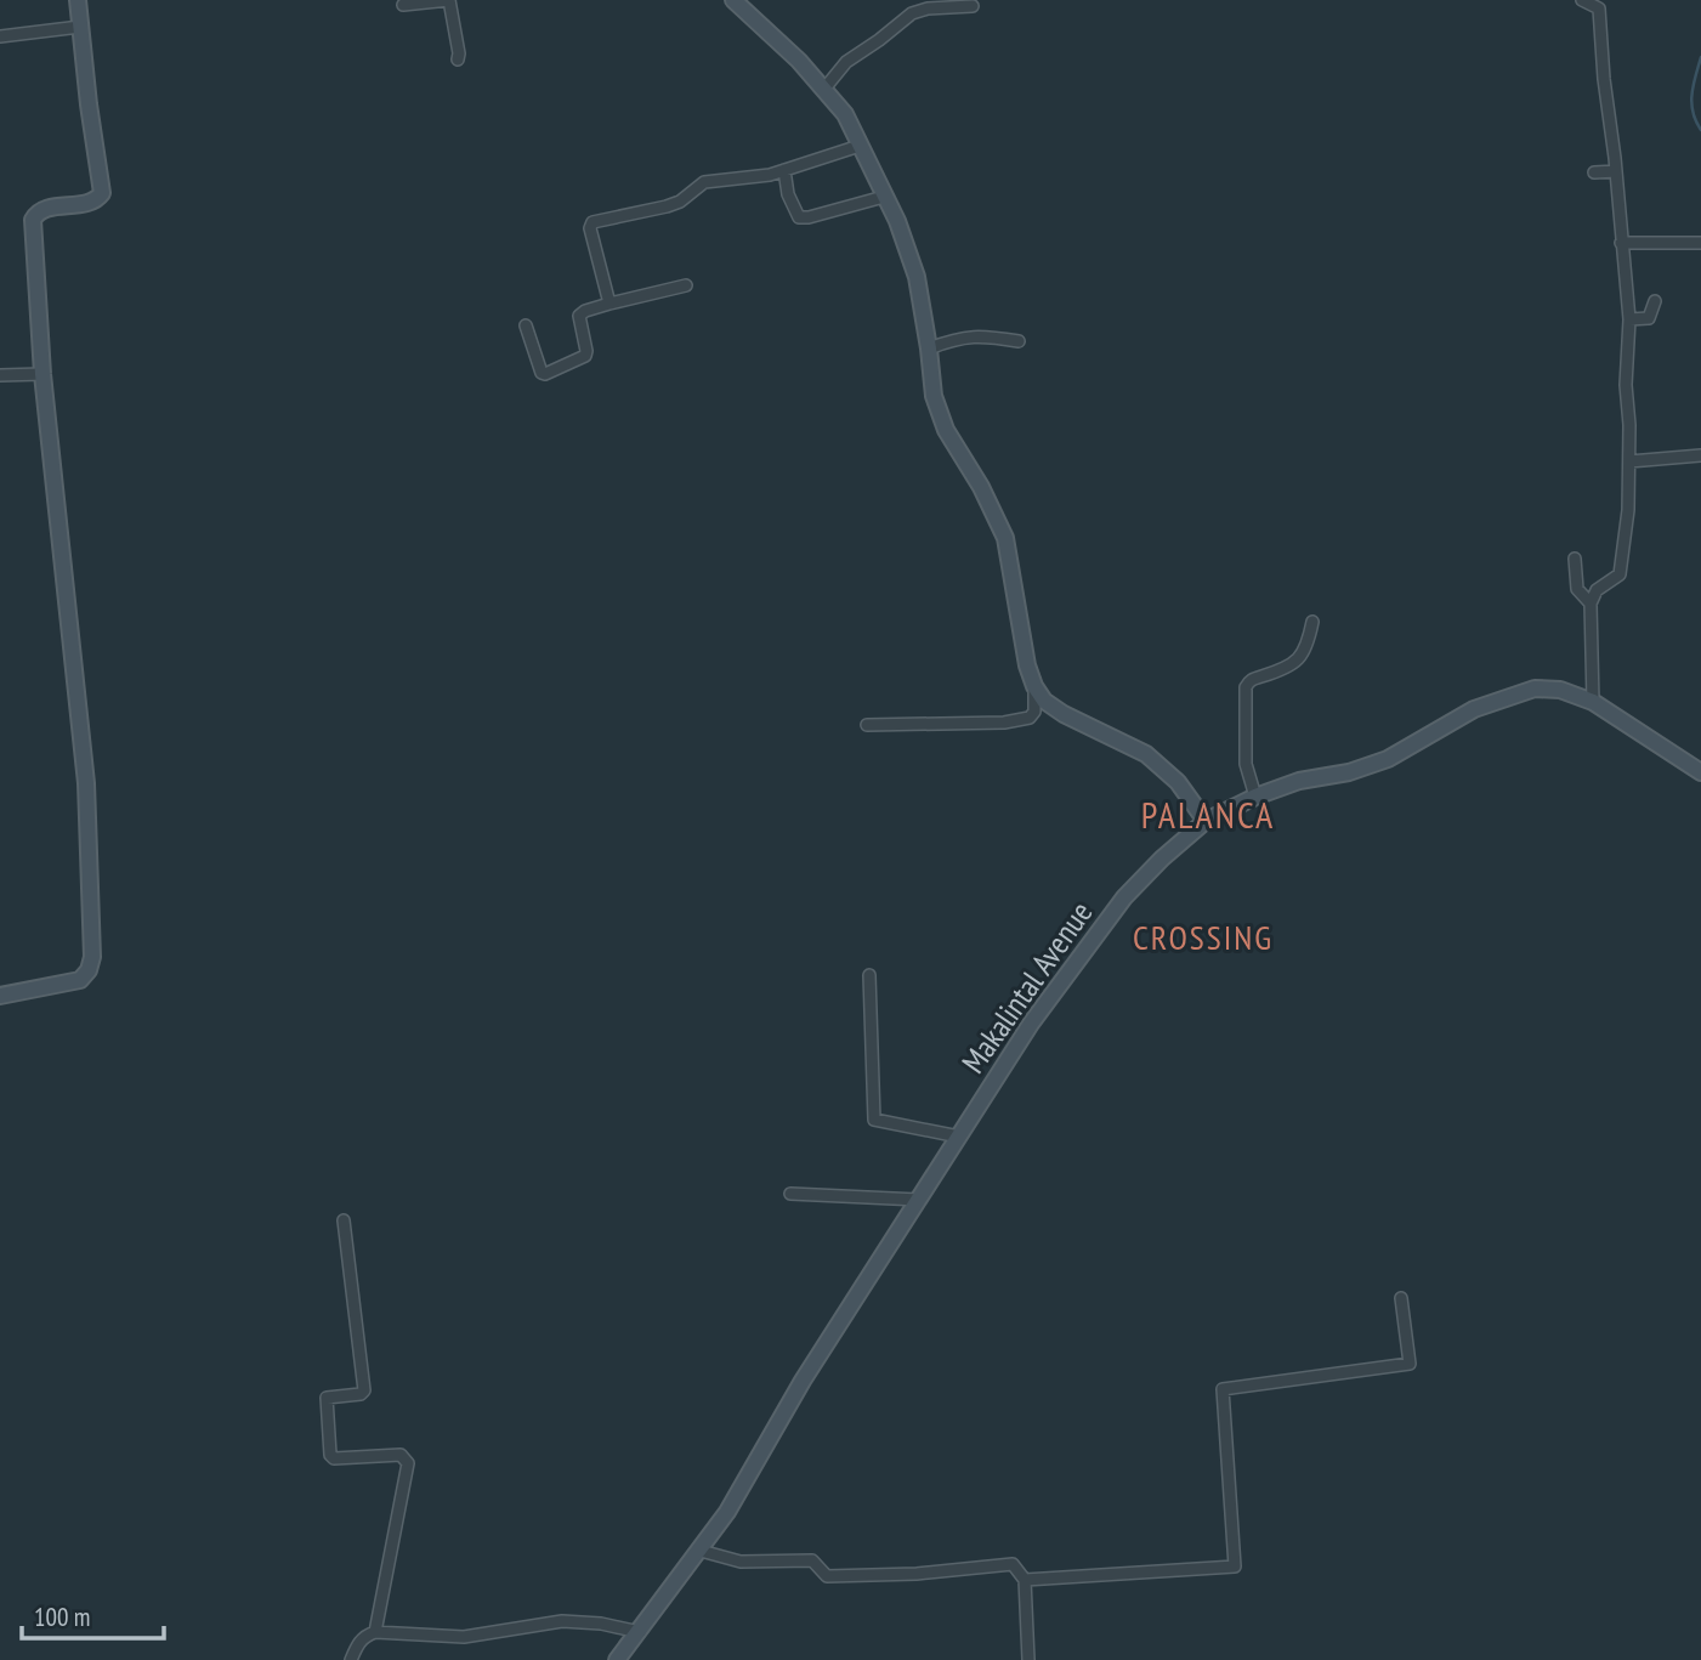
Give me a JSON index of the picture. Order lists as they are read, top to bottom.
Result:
{
  "streets": {
    "street": ["Makalintal Avenue"]
  },
  "districts": ["PALANCA", "CROSSING"],
  "scale_bar": "100 m"
}
